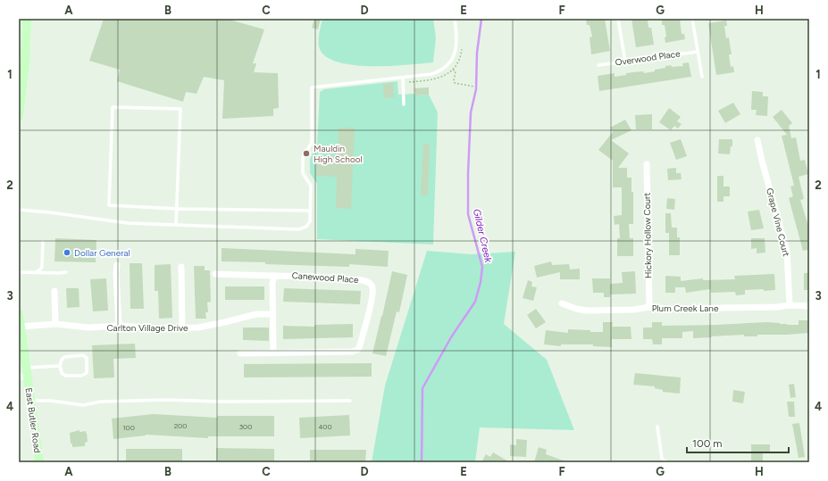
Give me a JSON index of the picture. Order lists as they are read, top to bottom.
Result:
{
  "streets": {
    "main road": ["East Butler Road"],
    "street": [
      "Grape Vine Court",
      "Hickory Hollow Court",
      "Canewood Place",
      "Plum Creek Lane",
      "Carlton Village Drive"
    ],
    "lane": ["Overwood Place"]
  },
  "crossings": [
    ["Grape Vine Court", "Plum Creek Lane"],
    ["Hickory Hollow Court", "Plum Creek Lane"],
    ["Carlton Village Drive", "East Butler Road"]
  ],
  "water": ["Gilder Creek"],
  "places": ["Mauldin High School", "Dollar General"],
  "house_numbers": [
    "200",
    "300",
    "400",
    "100"
  ],
  "scale_bar": "100 m",
  "grid": {
    "columns": [
      "A",
      "B",
      "C",
      "D",
      "E",
      "F",
      "G",
      "H"
    ],
    "rows": [
      "1",
      "2",
      "3",
      "4"
    ]
  }
}
